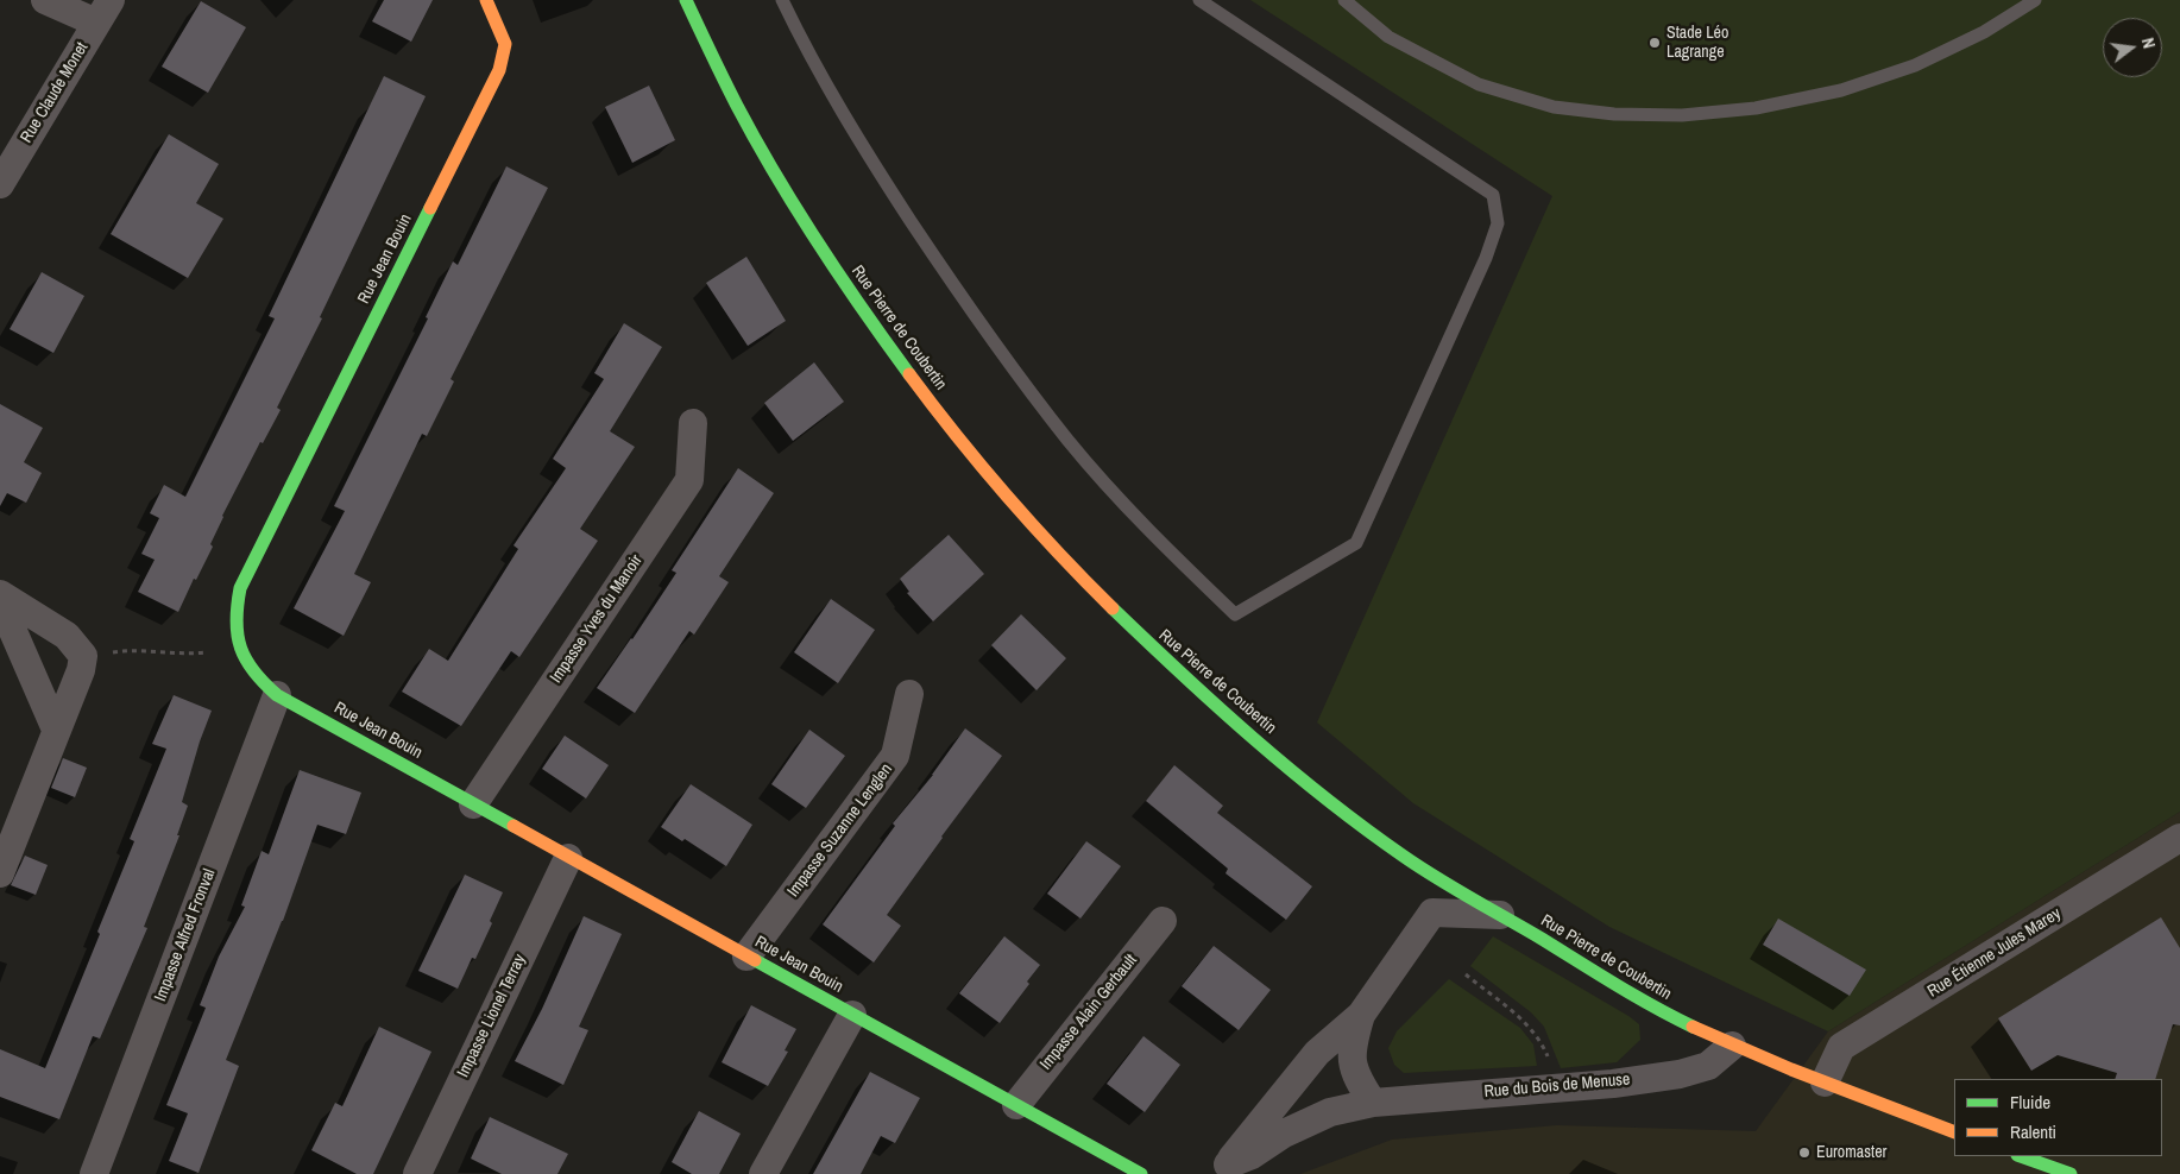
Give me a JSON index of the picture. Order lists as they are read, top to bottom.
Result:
{
  "streets": {
    "main road": ["Rue Jean Bouin", "Rue Pierre de Coubertin"],
    "street": [
      "Rue Claude Monet",
      "Impasse Yves du Manoir",
      "Impasse Suzanne Lenglen",
      "Impasse Alfred Fronval",
      "Rue Étienne Jules Marey",
      "Impasse Alain Gerbault",
      "Impasse Lionel Terray",
      "Rue du Bois de Menuse"
    ]
  },
  "crossings": [
    ["Rue Jean Bouin", "Impasse Yves du Manoir"],
    ["Rue Jean Bouin", "Impasse Suzanne Lenglen"],
    ["Rue Jean Bouin", "Impasse Alfred Fronval"],
    ["Rue Jean Bouin", "Impasse Alain Gerbault"],
    ["Rue Jean Bouin", "Impasse Lionel Terray"],
    ["Rue Pierre de Coubertin", "Rue Étienne Jules Marey"],
    ["Rue Pierre de Coubertin", "Rue du Bois de Menuse"]
  ],
  "places": ["Stade Léo Lagrange", "Euromaster"],
  "legend": ["Fluide", "Ralenti"],
  "north": "right"
}
